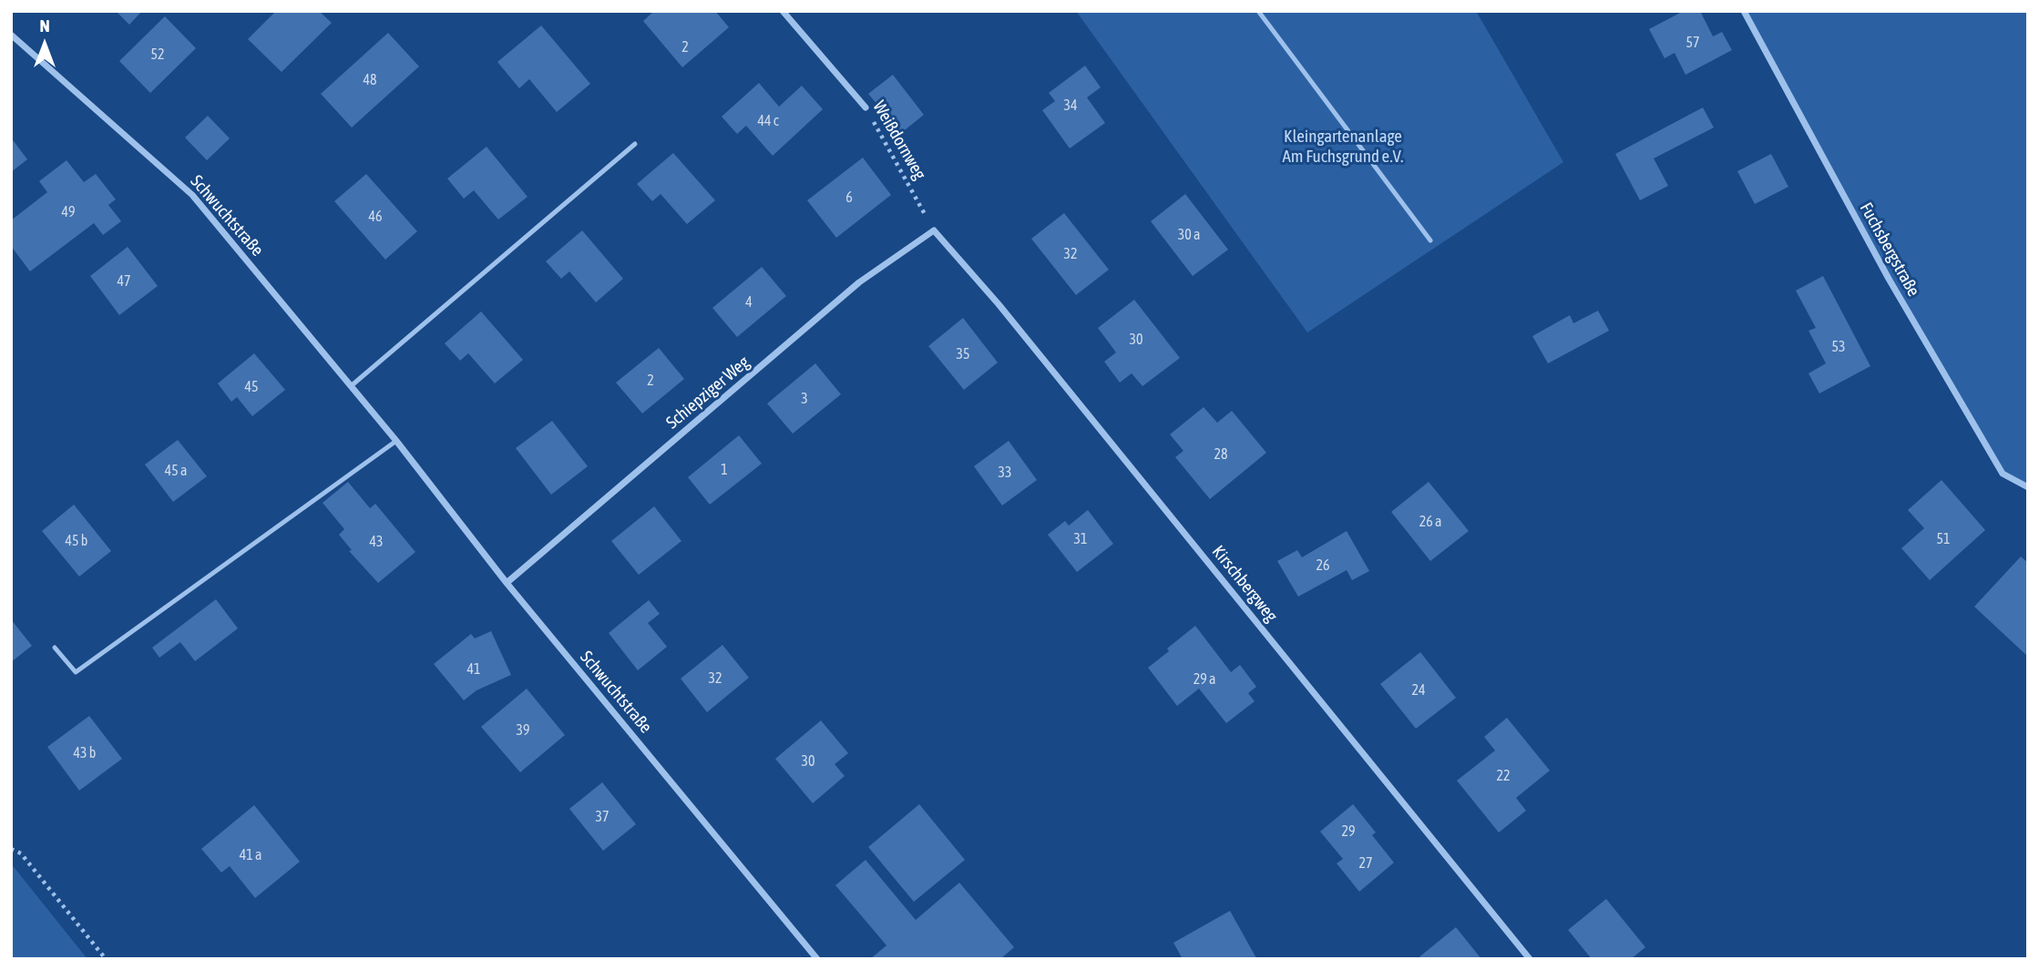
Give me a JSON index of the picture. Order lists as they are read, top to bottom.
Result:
{
  "streets": {
    "street": [
      "Weißdornweg",
      "Schwuchtstraße",
      "Fuchsbergstraße",
      "Schiepziger Weg",
      "Kirschbergweg"
    ]
  },
  "crossings": [
    ["Weißdornweg", "Schiepziger Weg"],
    ["Weißdornweg", "Kirschbergweg"],
    ["Schwuchtstraße", "Schiepziger Weg"],
    ["Schiepziger Weg", "Kirschbergweg"]
  ],
  "parks": ["Kleingartenanlage Am Fuchsgrund e.V."],
  "house_numbers": [
    "57",
    "2",
    "52",
    "48",
    "34",
    "44 c",
    "6",
    "49",
    "46",
    "30 a",
    "32",
    "47",
    "4",
    "30",
    "53",
    "35",
    "2",
    "45",
    "3",
    "28",
    "1",
    "45 a",
    "33",
    "26 a",
    "31",
    "51",
    "45 b",
    "43",
    "26",
    "41",
    "32",
    "29 a",
    "24",
    "39",
    "43 b",
    "30",
    "22",
    "37",
    "29",
    "41 a",
    "27"
  ],
  "north": "top"
}
